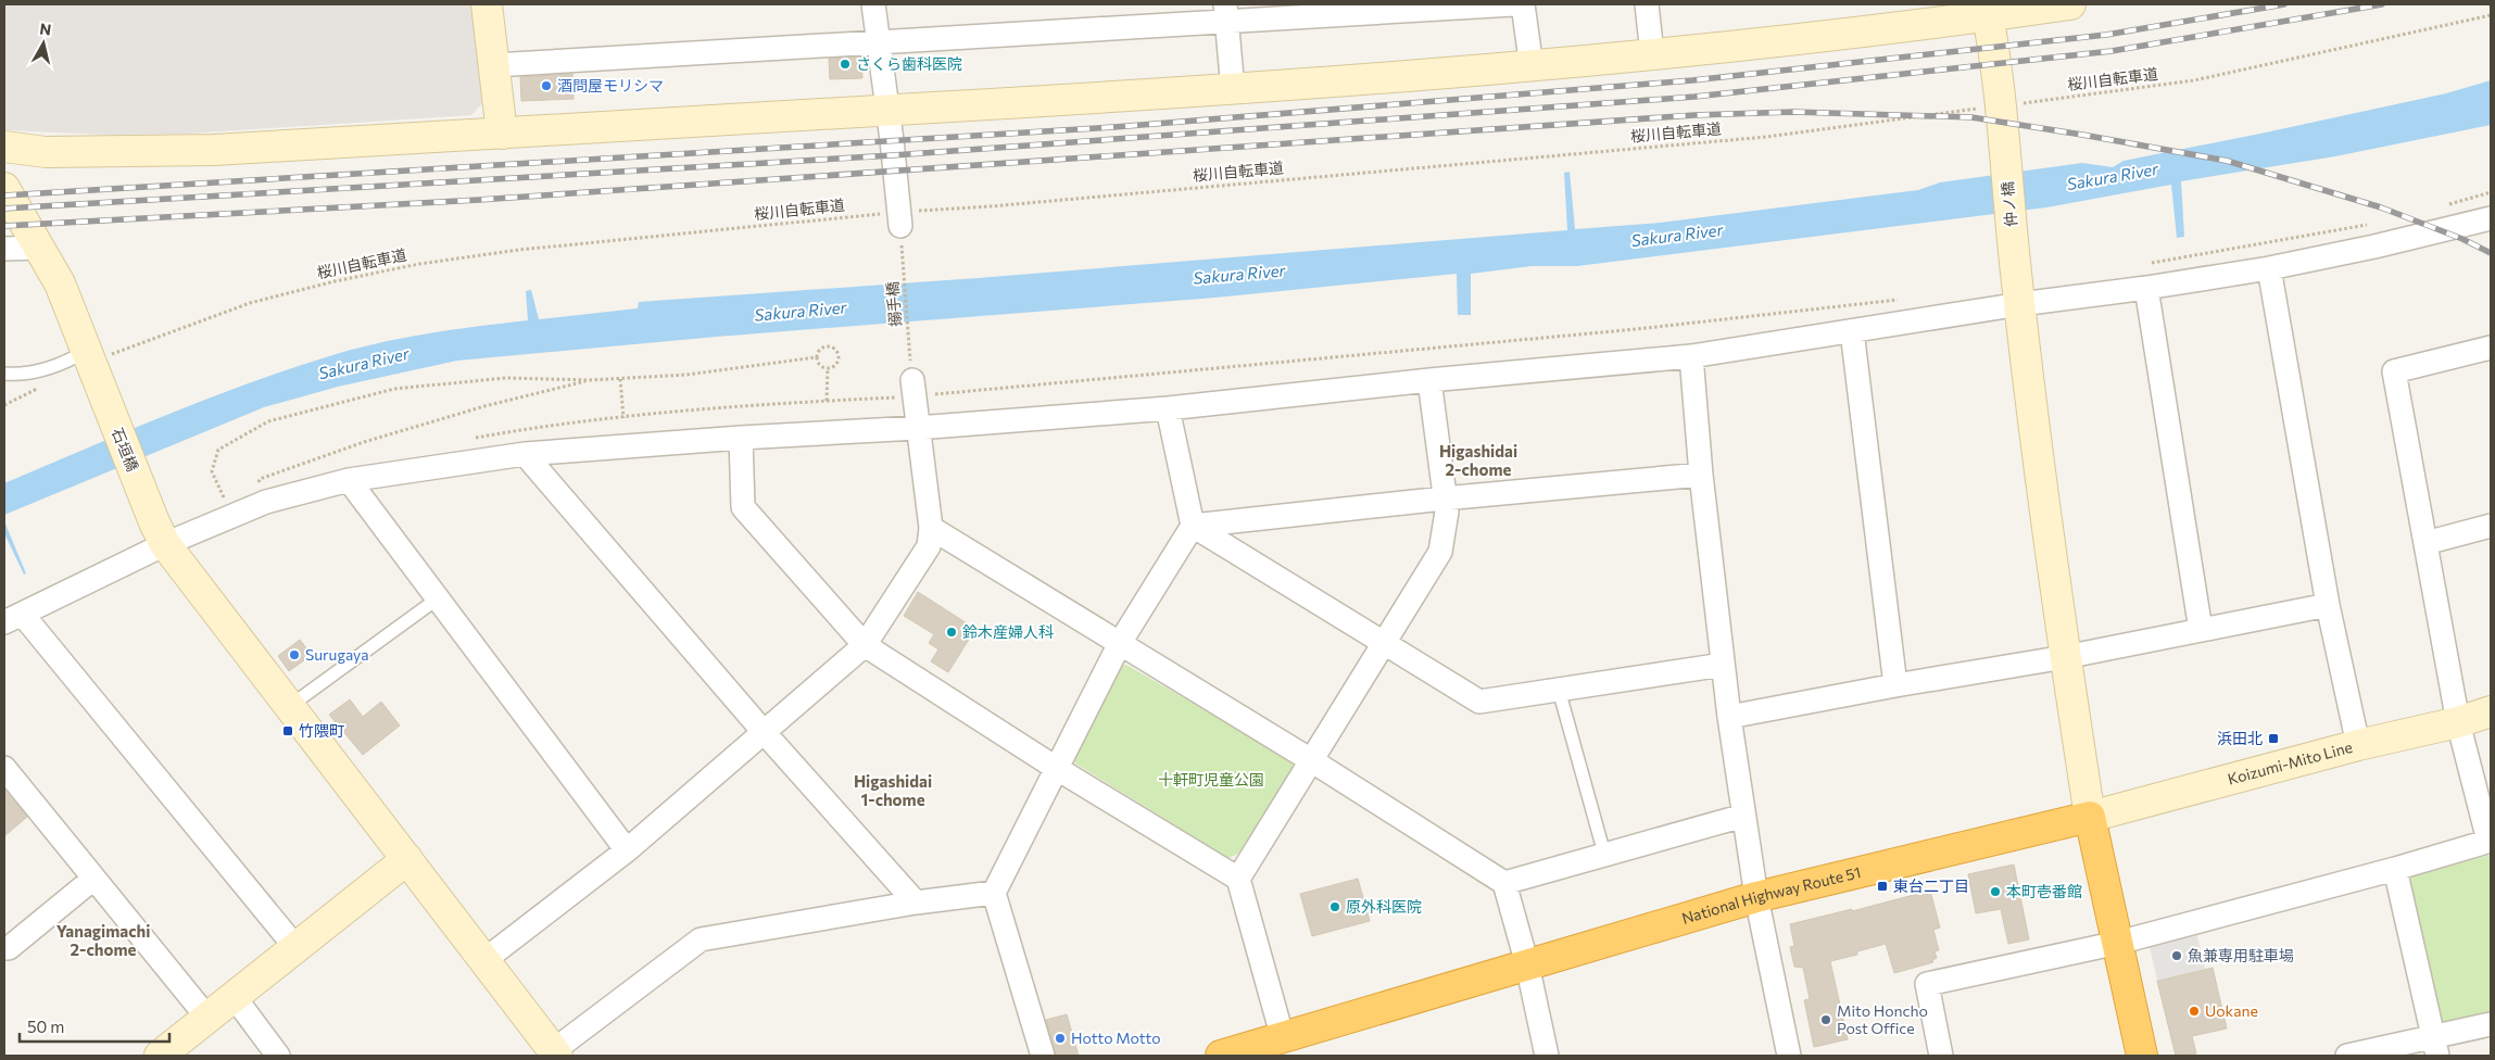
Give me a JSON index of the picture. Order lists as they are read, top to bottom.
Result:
{
  "streets": {
    "highway": ["National Highway Route 51"],
    "street": ["仲ノ橋", "石垣橋", "Koizumi-Mito Line"],
    "path": ["桜川自転車道", "搦手橋"]
  },
  "crossings": [
    ["桜川自転車道", "仲ノ橋"],
    ["桜川自転車道", "搦手橋"],
    ["桜川自転車道", "石垣橋"],
    ["仲ノ橋", "Koizumi-Mito Line"],
    ["仲ノ橋", "National Highway Route 51"],
    ["Koizumi-Mito Line", "National Highway Route 51"]
  ],
  "districts": ["Higashidai 2-chome", "Higashidai 1-chome", "Yanagimachi 2-chome"],
  "water": ["Sakura River"],
  "parks": ["十軒町児童公園"],
  "places": {
    "other": [
      "さくら歯科医院",
      "酒問屋モリシマ",
      "鈴木産婦人科",
      "Surugaya",
      "本町壱番館",
      "原外科医院",
      "魚兼専用駐車場",
      "Uokane",
      "Mito Honcho Post Office",
      "Hotto Motto"
    ],
    "transit": ["竹隈町", "浜田北", "東台二丁目"]
  },
  "scale_bar": "50 m",
  "north": "top"
}
